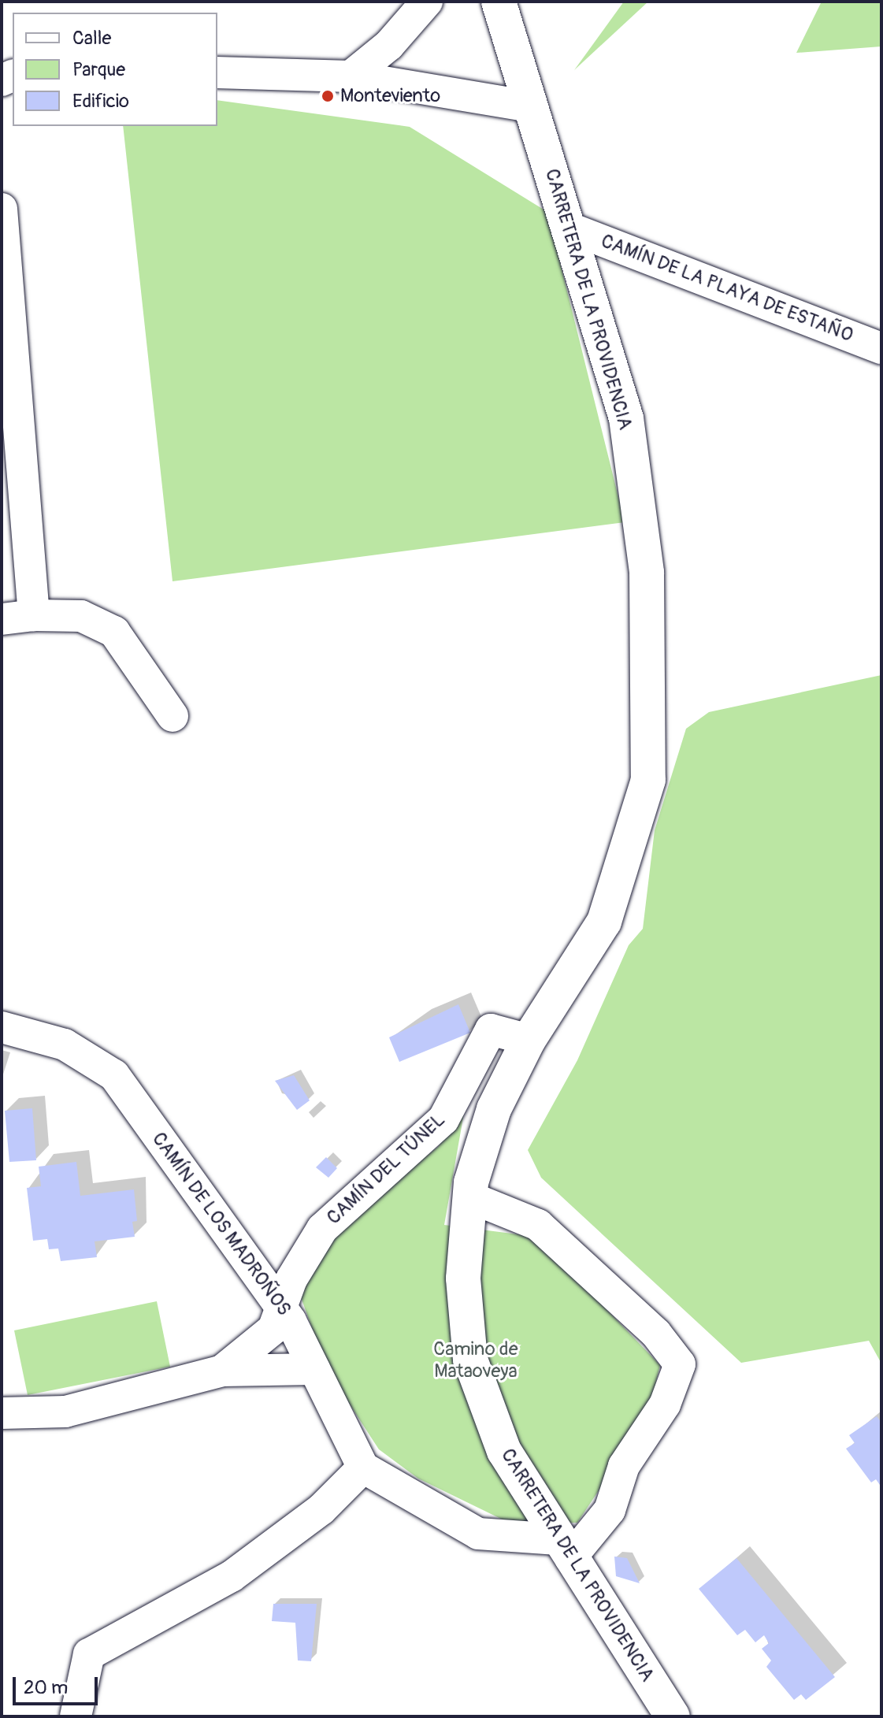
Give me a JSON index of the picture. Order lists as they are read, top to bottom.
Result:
{
  "streets": {
    "street": [
      "CAMÍN DE LA PLAYA DE ESTAÑO",
      "CARRETERA DE LA PROVIDENCIA",
      "CAMÍN DEL TÚNEL",
      "CAMÍN DE LOS MADROÑOS"
    ]
  },
  "crossings": [
    ["CAMÍN DE LA PLAYA DE ESTAÑO", "CARRETERA DE LA PROVIDENCIA"],
    ["CARRETERA DE LA PROVIDENCIA", "CAMÍN DEL TÚNEL"],
    ["CAMÍN DEL TÚNEL", "CAMÍN DE LOS MADROÑOS"]
  ],
  "parks": ["Camino de Mataoveya"],
  "places": ["Monteviento"],
  "legend": ["Calle", "Parque", "Edificio"],
  "scale_bar": "20 m"
}
